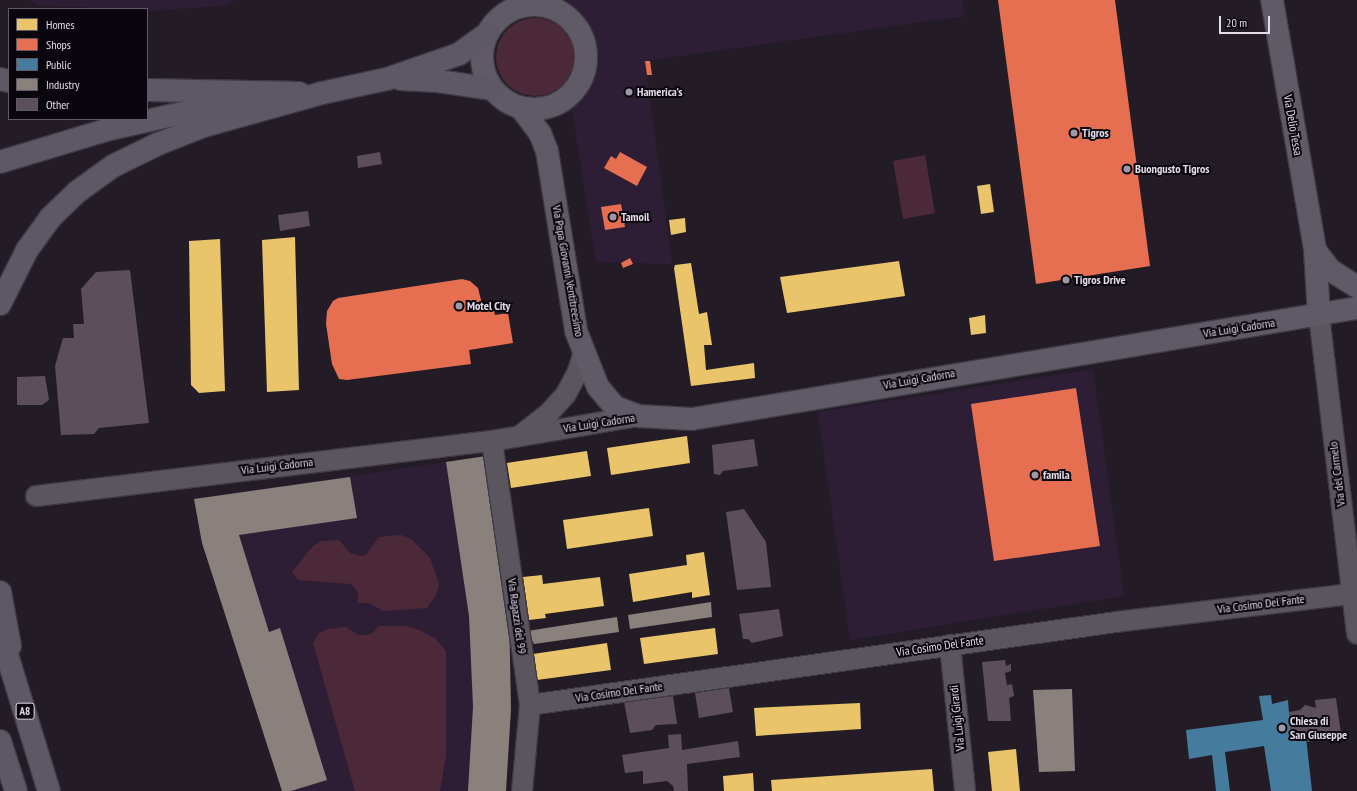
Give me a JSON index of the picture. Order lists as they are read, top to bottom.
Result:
{
  "streets": {
    "highway": ["A8"],
    "main road": ["Via Delio Tessa", "Via Papa Giovanni Ventitreesimo", "Via Luigi Cadorna"],
    "street": [
      "Via del Carmelo",
      "Via Cosimo Del Fante",
      "Via Ragazzi del 99",
      "Via Luigi Girardi"
    ]
  },
  "crossings": [
    ["Via Delio Tessa", "Via Luigi Cadorna"],
    ["Via Delio Tessa", "Via del Carmelo"],
    ["Via Papa Giovanni Ventitreesimo", "Via Luigi Cadorna"],
    ["Via Luigi Cadorna", "Via del Carmelo"],
    ["Via Luigi Cadorna", "Via Ragazzi del 99"],
    ["Via del Carmelo", "Via Cosimo Del Fante"],
    ["Via Cosimo Del Fante", "Via Ragazzi del 99"],
    ["Via Cosimo Del Fante", "Via Luigi Girardi"]
  ],
  "places": [
    "Hamerica's",
    "Tigros",
    "Buongusto Tigros",
    "Tamoil",
    "Tigros Drive",
    "Motel City",
    "famila",
    "Chiesa di San Giuseppe"
  ],
  "legend": [
    "Homes",
    "Shops",
    "Public",
    "Industry",
    "Other"
  ],
  "scale_bar": "20 m"
}
